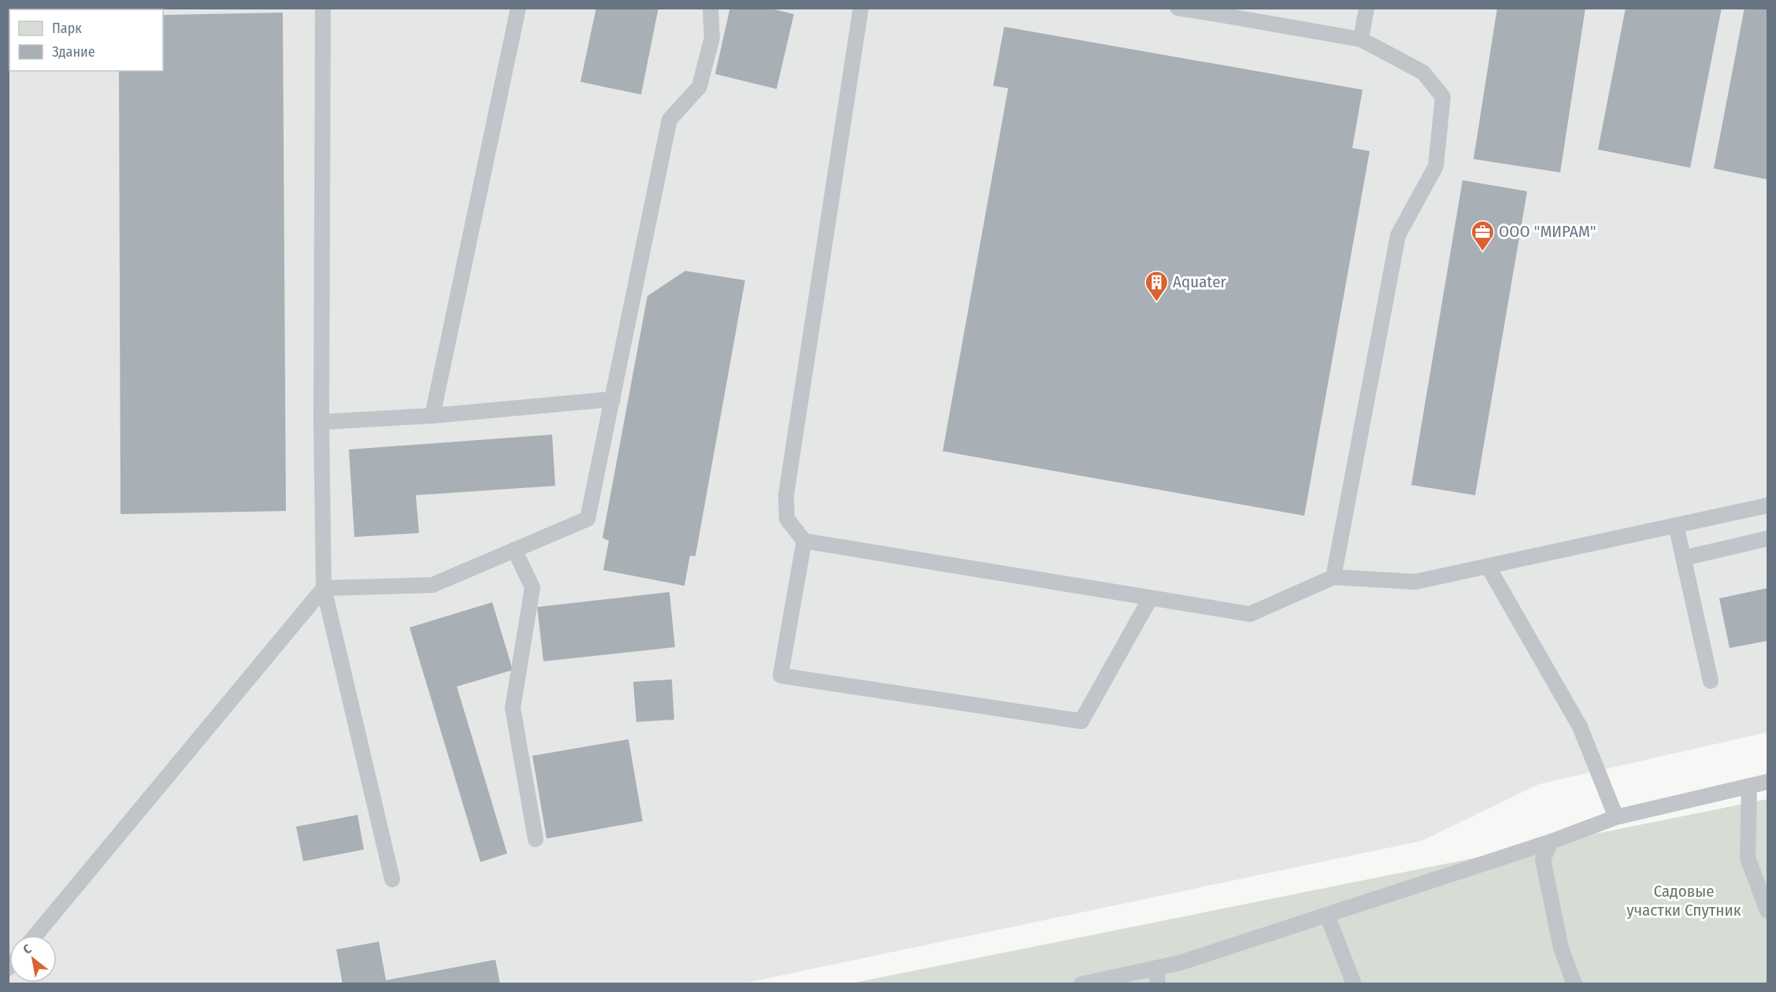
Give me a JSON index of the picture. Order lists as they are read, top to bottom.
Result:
{
  "parks": ["Садовые участки Спутник"],
  "places": {
    "office": ["ООО \"МИРАМ\""],
    "building": ["Aquater"]
  },
  "legend": ["Парк", "Здание"],
  "north": "top left"
}
